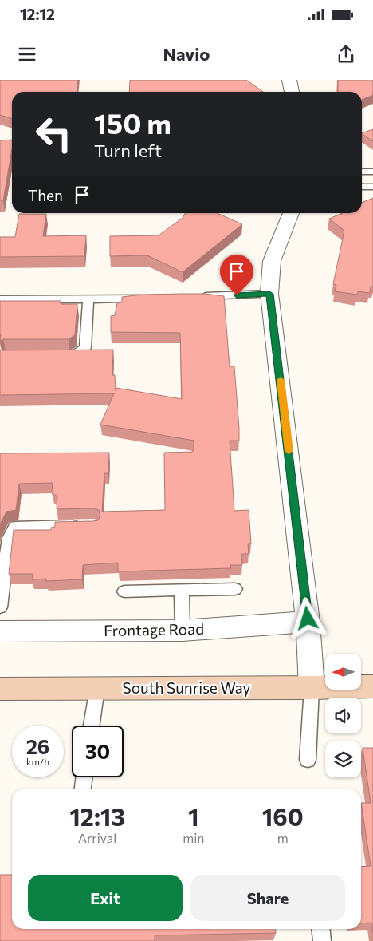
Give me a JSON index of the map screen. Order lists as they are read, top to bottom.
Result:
{
  "streets": {
    "main road": ["South Sunrise Way"],
    "street": ["Frontage Road"]
  },
  "north": "left",
  "page": {
    "status": "12:12",
    "header": "Navio",
    "turn": ["150 m", "Turn left"],
    "then": "Then",
    "speed": "26 km/h",
    "limit": "30",
    "eta": [
      "12:13",
      "Arrival",
      "1",
      "min",
      "160",
      "m"
    ],
    "buttons": ["Exit", "Share"]
  }
}
